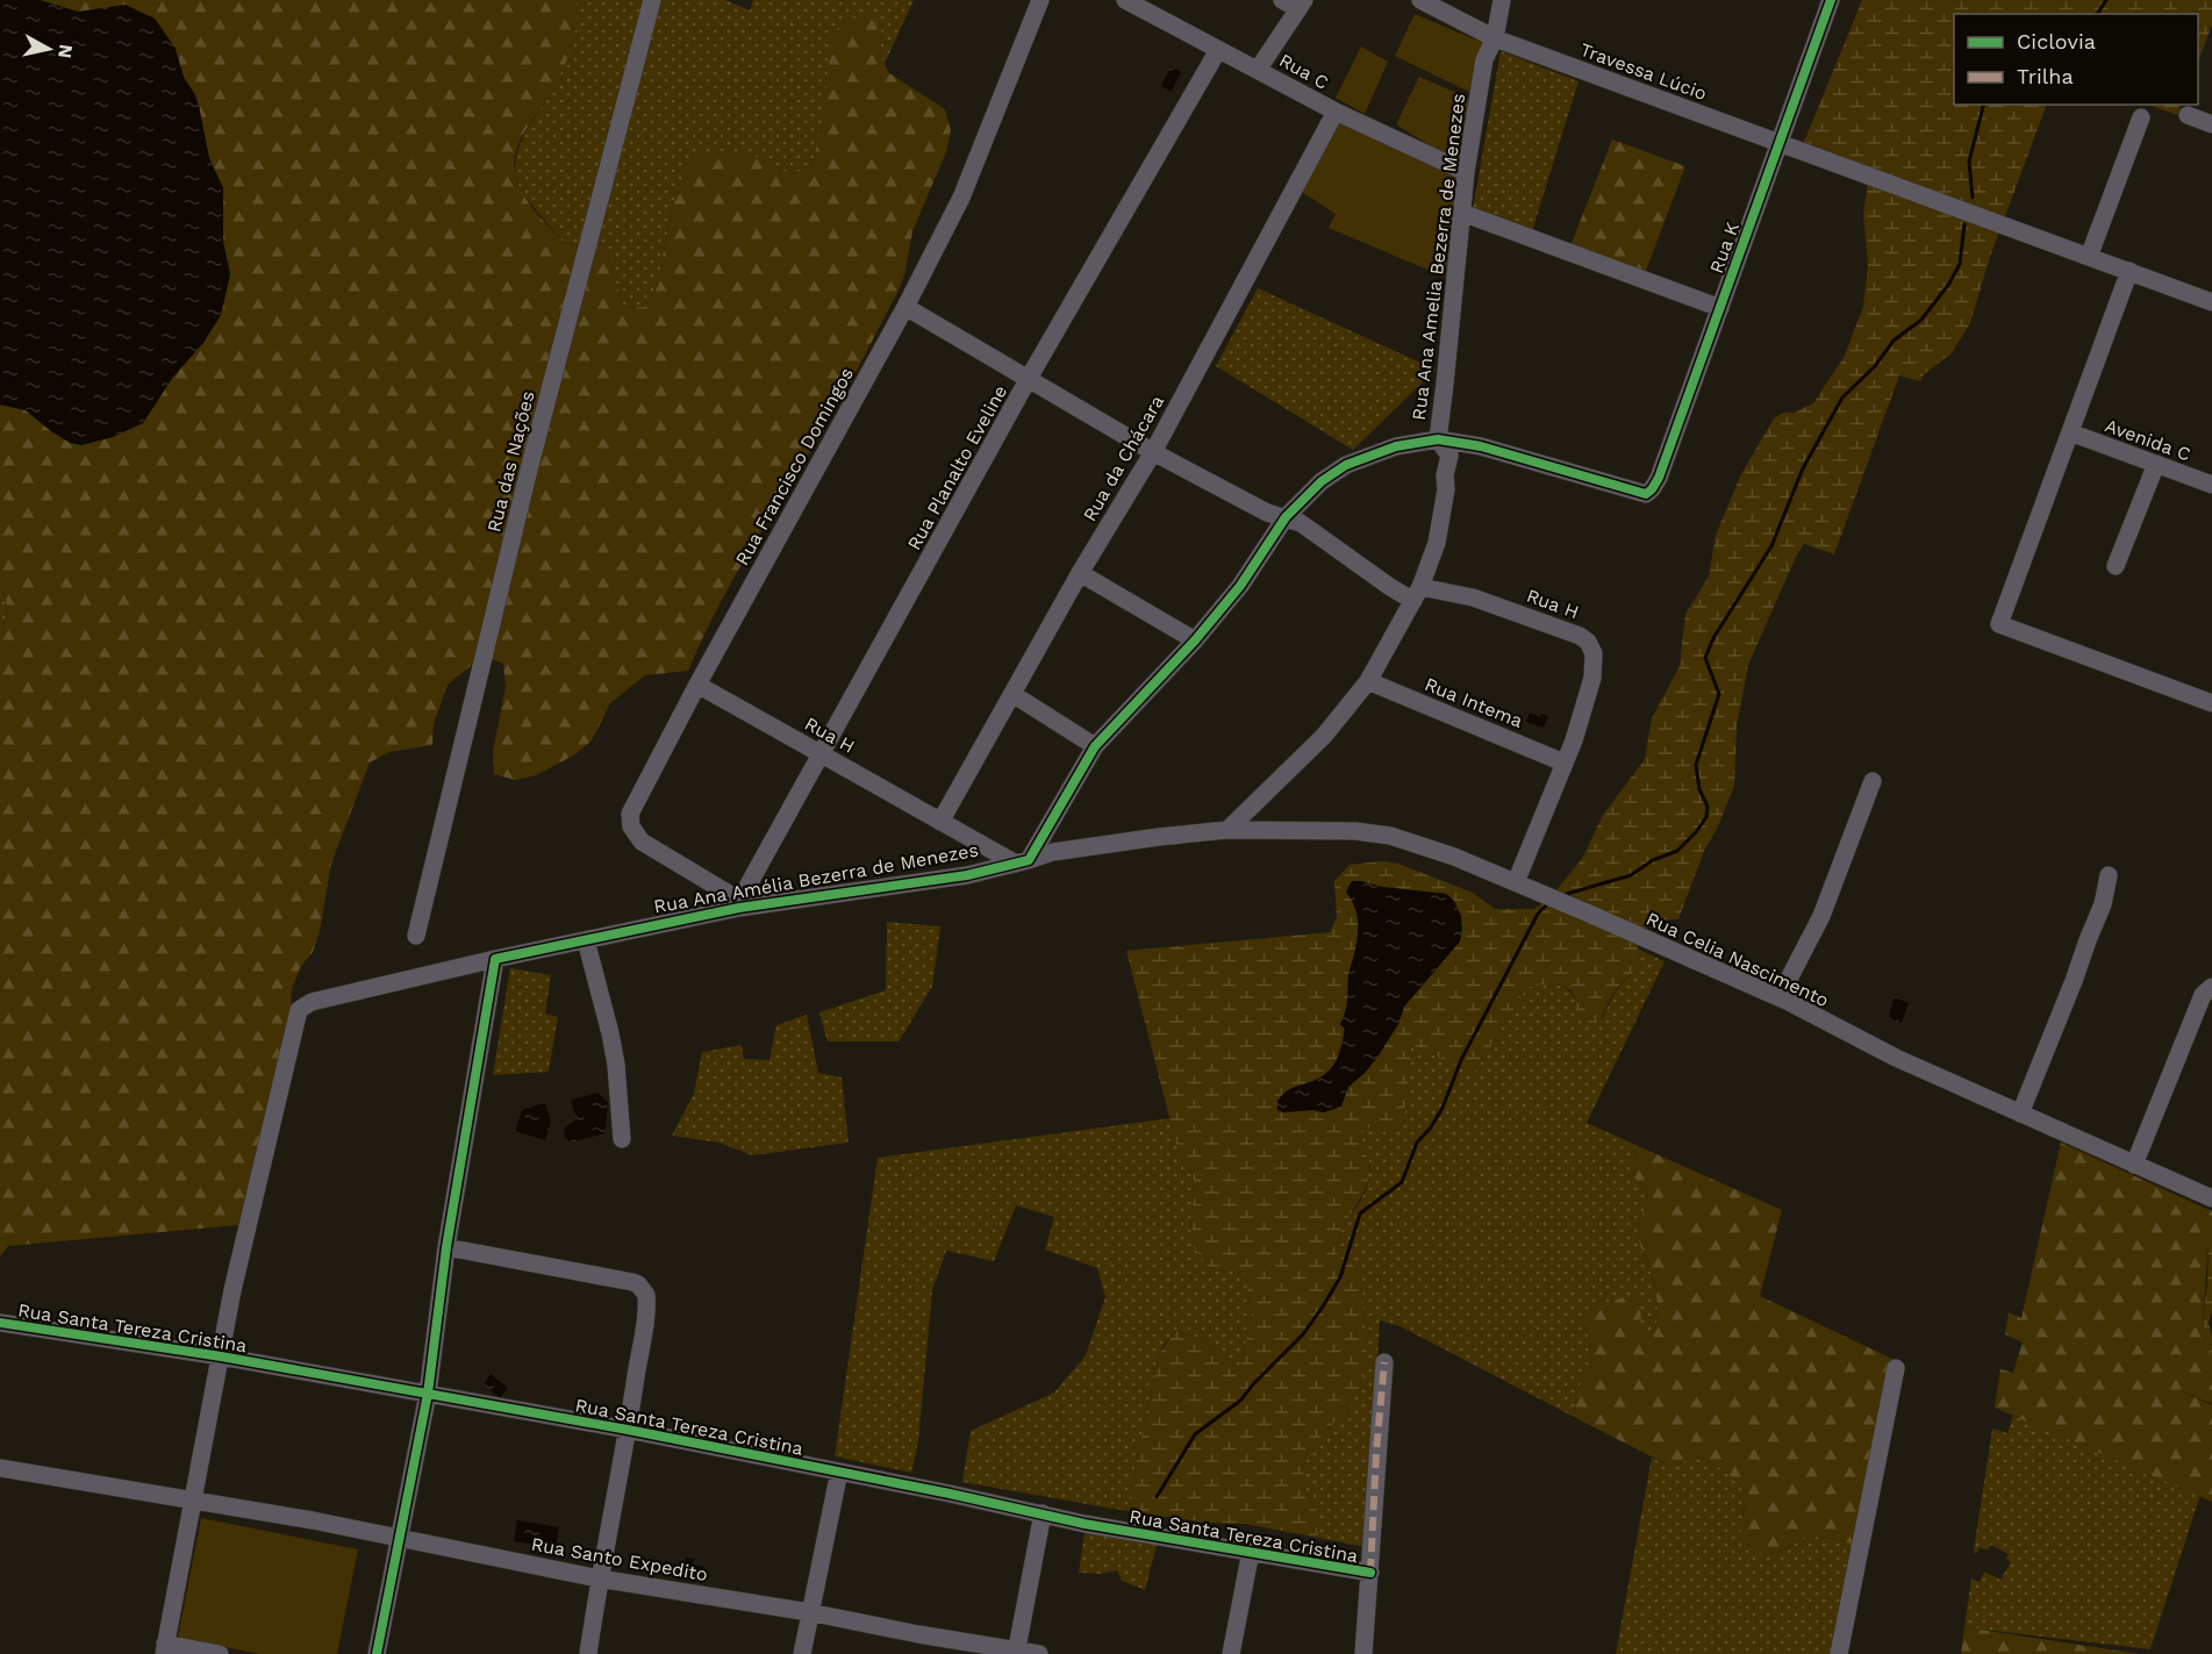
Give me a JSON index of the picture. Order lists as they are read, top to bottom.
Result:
{
  "streets": {
    "street": [
      "Rua C",
      "Travessa Lúcio",
      "Rua K",
      "Rua Ana Amelia Bezerra de Menezes",
      "Avenida C",
      "Rua da Chácara",
      "Rua das Nações",
      "Rua Francisco Domingos",
      "Rua Planalto Eveline",
      "Rua H",
      "Rua Intema",
      "Rua Ana Amélia Bezerra de Menezes",
      "Rua Celia Nascimento",
      "Rua Santa Tereza Cristina",
      "Rua Santo Expedito"
    ]
  },
  "crossings": [
    ["Rua C", "Rua Ana Amelia Bezerra de Menezes"],
    ["Rua C", "Rua da Chácara"],
    ["Rua C", "Rua Planalto Eveline"],
    ["Travessa Lúcio", "Rua K"],
    ["Travessa Lúcio", "Rua Ana Amelia Bezerra de Menezes"],
    ["Rua K", "Rua Ana Amelia Bezerra de Menezes"],
    ["Rua da Chácara", "Rua H"],
    ["Rua Francisco Domingos", "Rua Planalto Eveline"],
    ["Rua Francisco Domingos", "Rua H"],
    ["Rua Francisco Domingos", "Rua Ana Amélia Bezerra de Menezes"],
    ["Rua Planalto Eveline", "Rua H"],
    ["Rua Planalto Eveline", "Rua Ana Amélia Bezerra de Menezes"],
    ["Rua H", "Rua Intema"],
    ["Rua H", "Rua Ana Amélia Bezerra de Menezes"],
    ["Rua Ana Amélia Bezerra de Menezes", "Rua Celia Nascimento"],
    ["Rua Ana Amélia Bezerra de Menezes", "Rua Santa Tereza Cristina"]
  ],
  "legend": ["Ciclovia", "Trilha"],
  "north": "right"
}
